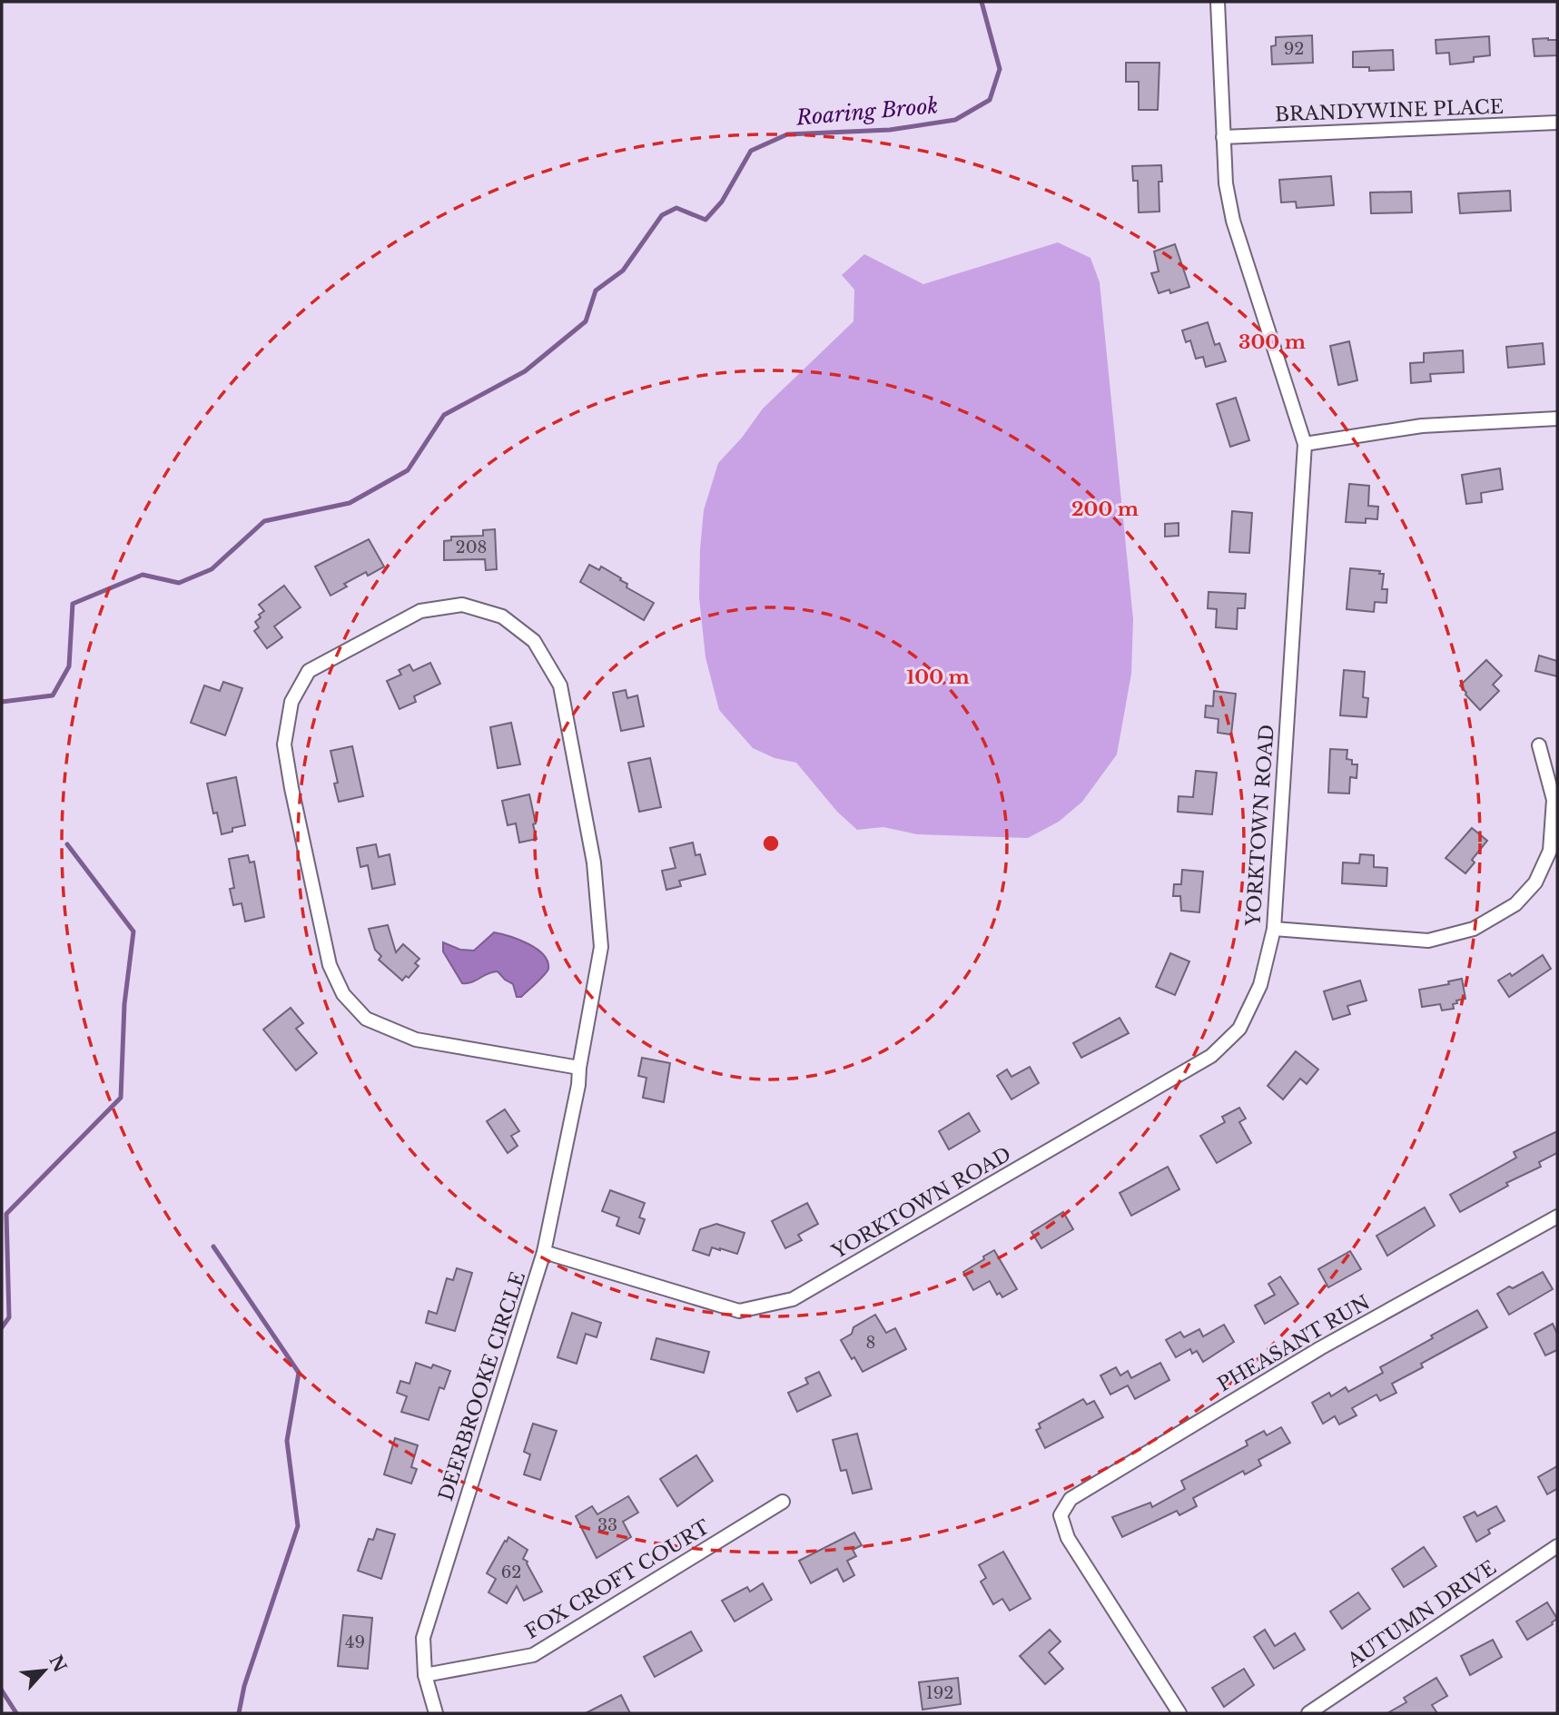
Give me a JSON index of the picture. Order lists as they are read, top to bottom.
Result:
{
  "streets": {
    "street": [
      "BRANDYWINE PLACE",
      "YORKTOWN ROAD",
      "PHEASANT RUN",
      "DEERBROOKE CIRCLE",
      "FOX CROFT COURT",
      "AUTUMN DRIVE"
    ]
  },
  "crossings": [
    ["BRANDYWINE PLACE", "YORKTOWN ROAD"],
    ["YORKTOWN ROAD", "DEERBROOKE CIRCLE"],
    ["DEERBROOKE CIRCLE", "FOX CROFT COURT"]
  ],
  "water": ["Roaring Brook"],
  "house_numbers": [
    "92",
    "208",
    "8",
    "33",
    "62",
    "49",
    "192"
  ],
  "north": "top right",
  "rings": ["300 m", "200 m", "100 m"]
}
